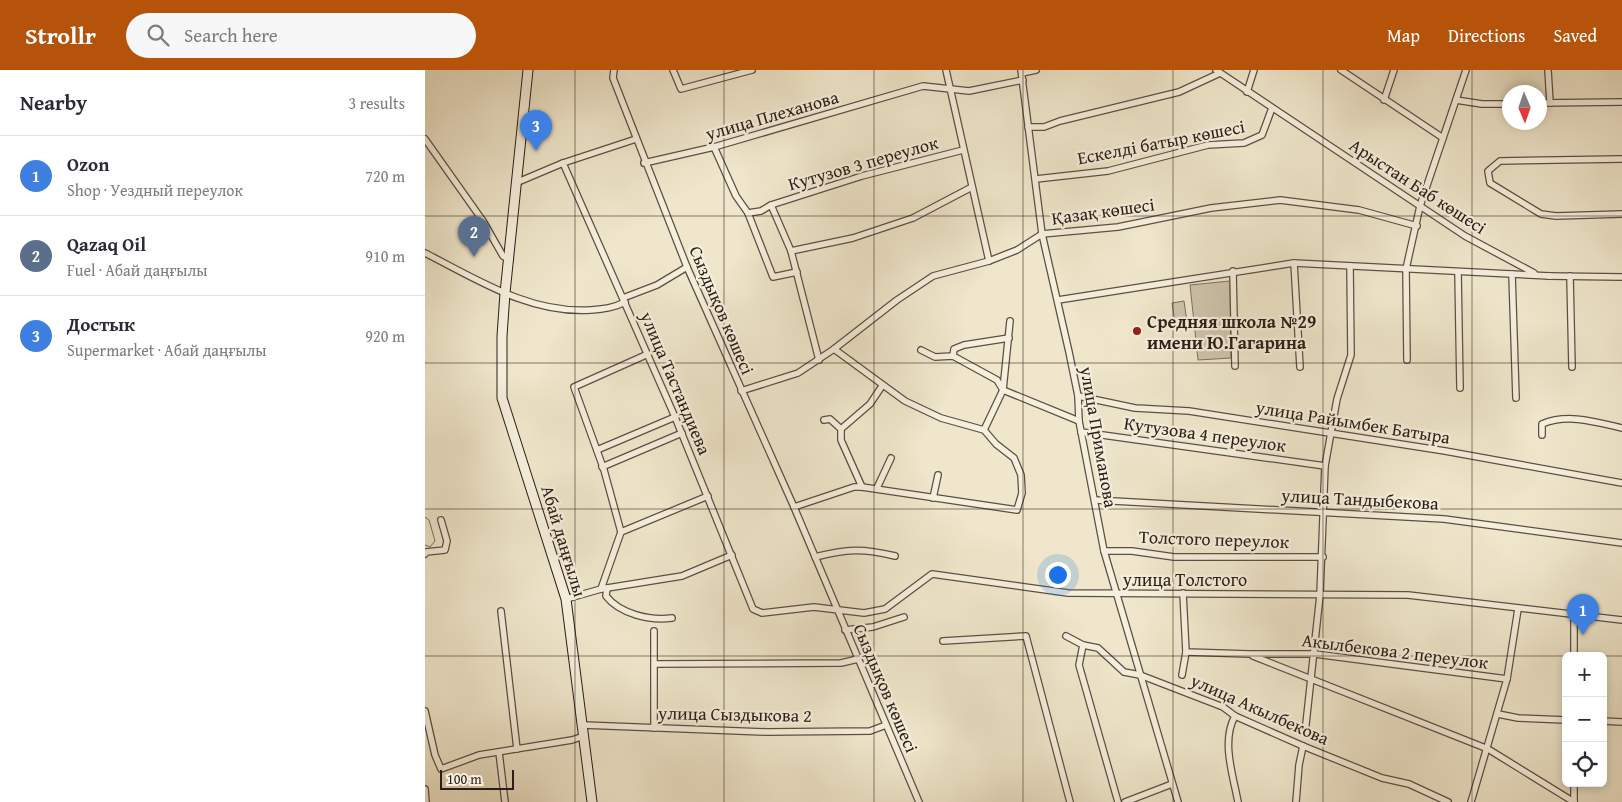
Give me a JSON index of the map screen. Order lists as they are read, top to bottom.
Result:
{
  "streets": {
    "street": [
      "улица Плеханова",
      "Ескелді батыр көшесі",
      "Кутузов 3 переулок",
      "Арыстан Баб көшесі",
      "Қазақ көшесі",
      "Сыздықов көшесі",
      "улица Тастандиева",
      "улица Райымбек Батыра",
      "Кутузова 4 переулок",
      "улица Приманова",
      "улица Тандыбекова",
      "Толстого переулок",
      "Абай даңғылы",
      "улица Толстого",
      "Акылбекова 2 переулок",
      "улица Акылбекова",
      "улица Сыздыкова 2"
    ]
  },
  "crossings": [
    ["улица Плеханова", "Сыздықов көшесі"],
    ["улица Плеханова", "улица Приманова"],
    ["Ескелді батыр көшесі", "Арыстан Баб көшесі"],
    ["Ескелді батыр көшесі", "улица Приманова"],
    ["Кутузов 3 переулок", "Қазақ көшесі"],
    ["Қазақ көшесі", "Сыздықов көшесі"],
    ["Қазақ көшесі", "улица Приманова"],
    ["Сыздықов көшесі", "улица Толстого"],
    ["Сыздықов көшесі", "улица Сыздыкова 2"],
    ["улица Тастандиева", "улица Толстого"],
    ["улица Райымбек Батыра", "улица Приманова"],
    ["Кутузова 4 переулок", "улица Приманова"],
    ["улица Приманова", "улица Тандыбекова"],
    ["улица Приманова", "Толстого переулок"],
    ["улица Приманова", "улица Толстого"],
    ["улица Приманова", "улица Акылбекова"],
    ["Абай даңғылы", "улица Сыздыкова 2"],
    ["улица Толстого", "Акылбекова 2 переулок"]
  ],
  "places": ["Средняя школа №29 имени Ю.Гагарина"],
  "scale_bar": "100 m",
  "north": "bottom",
  "page": {
    "header": "Strollr",
    "search": "Search here",
    "nav": ["Map", "Directions", "Saved"],
    "heading": ["Nearby", "3 results"],
    "pins": ["3", "2", "1"],
    "list": [
      {
        "mark": "1",
        "name": "Ozon",
        "note": "Shop · Уездный переулок",
        "value": "720 m"
      },
      {
        "mark": "2",
        "name": "Qazaq Oil",
        "note": "Fuel · Абай даңғылы",
        "value": "910 m"
      },
      {
        "mark": "3",
        "name": "Достык",
        "note": "Supermarket · Абай даңғылы",
        "value": "920 m"
      }
    ],
    "map_buttons": ["+", "−"],
    "scale": "100 m"
  }
}
